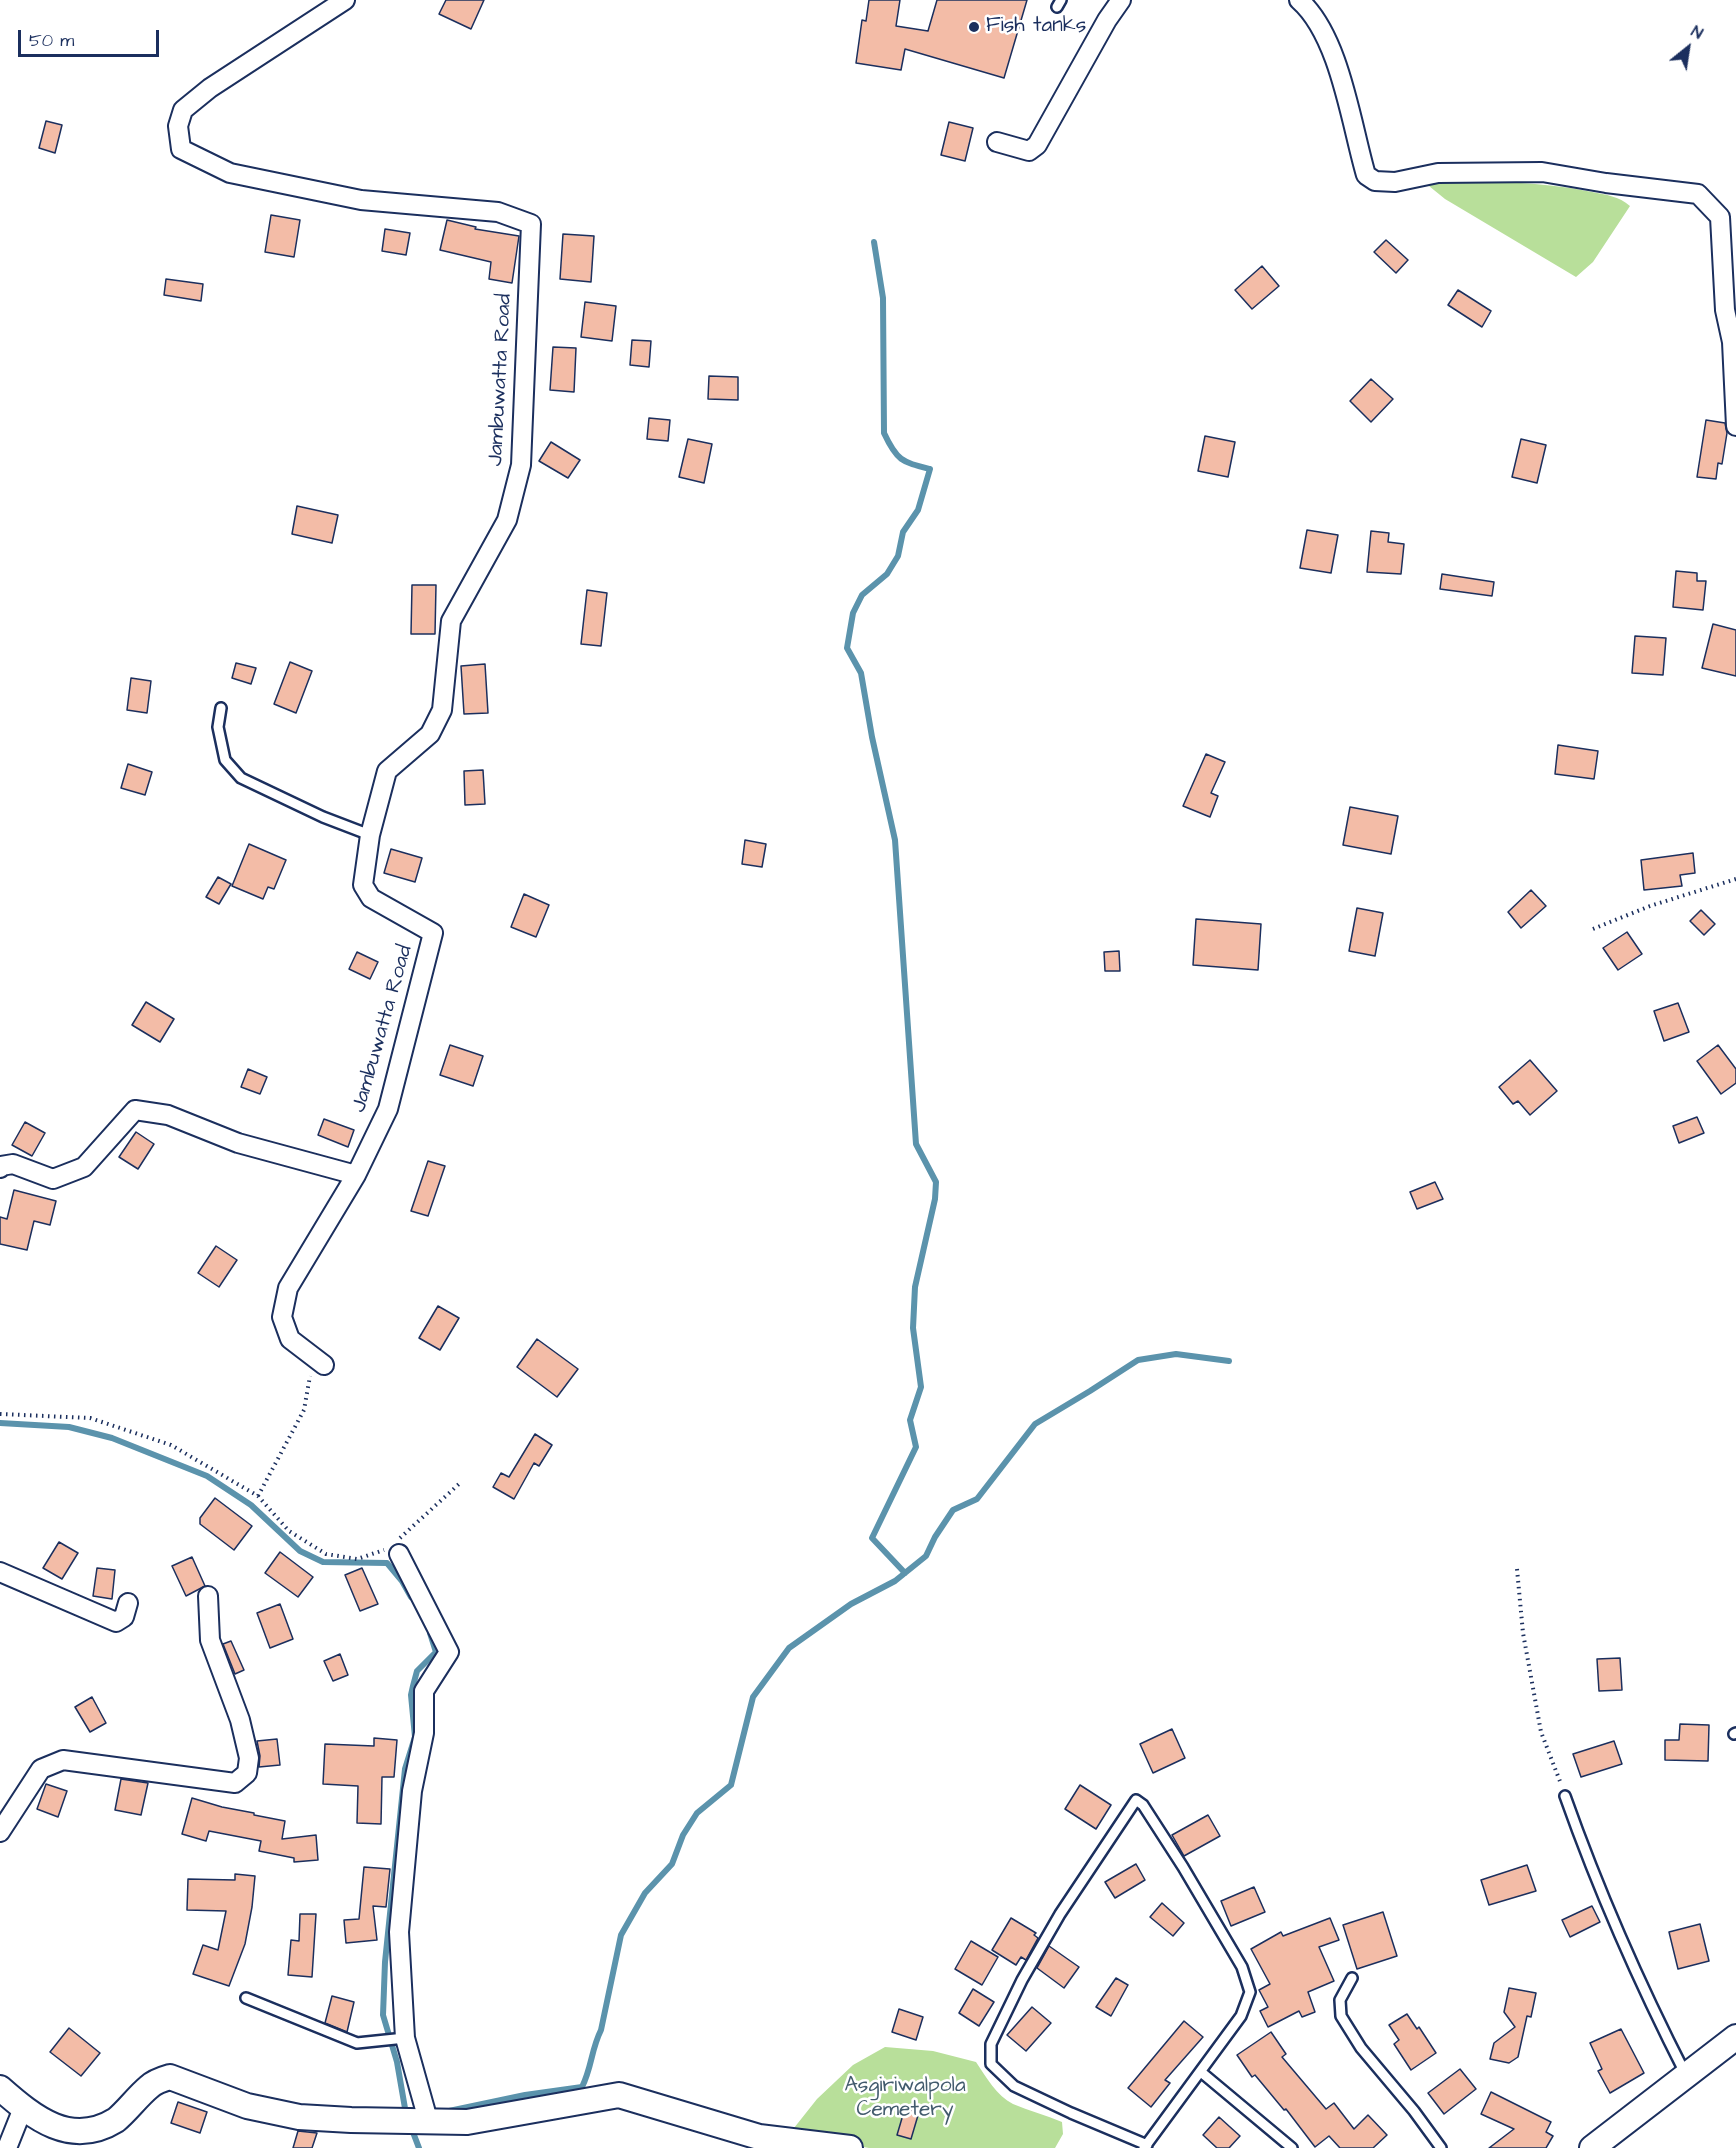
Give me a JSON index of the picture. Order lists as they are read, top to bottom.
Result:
{
  "streets": {
    "street": ["Jambuwatta Road"]
  },
  "parks": ["Asgiriwalpola Cemetery"],
  "places": ["Fish tanks"],
  "scale_bar": "50 m",
  "north": "top right"
}
